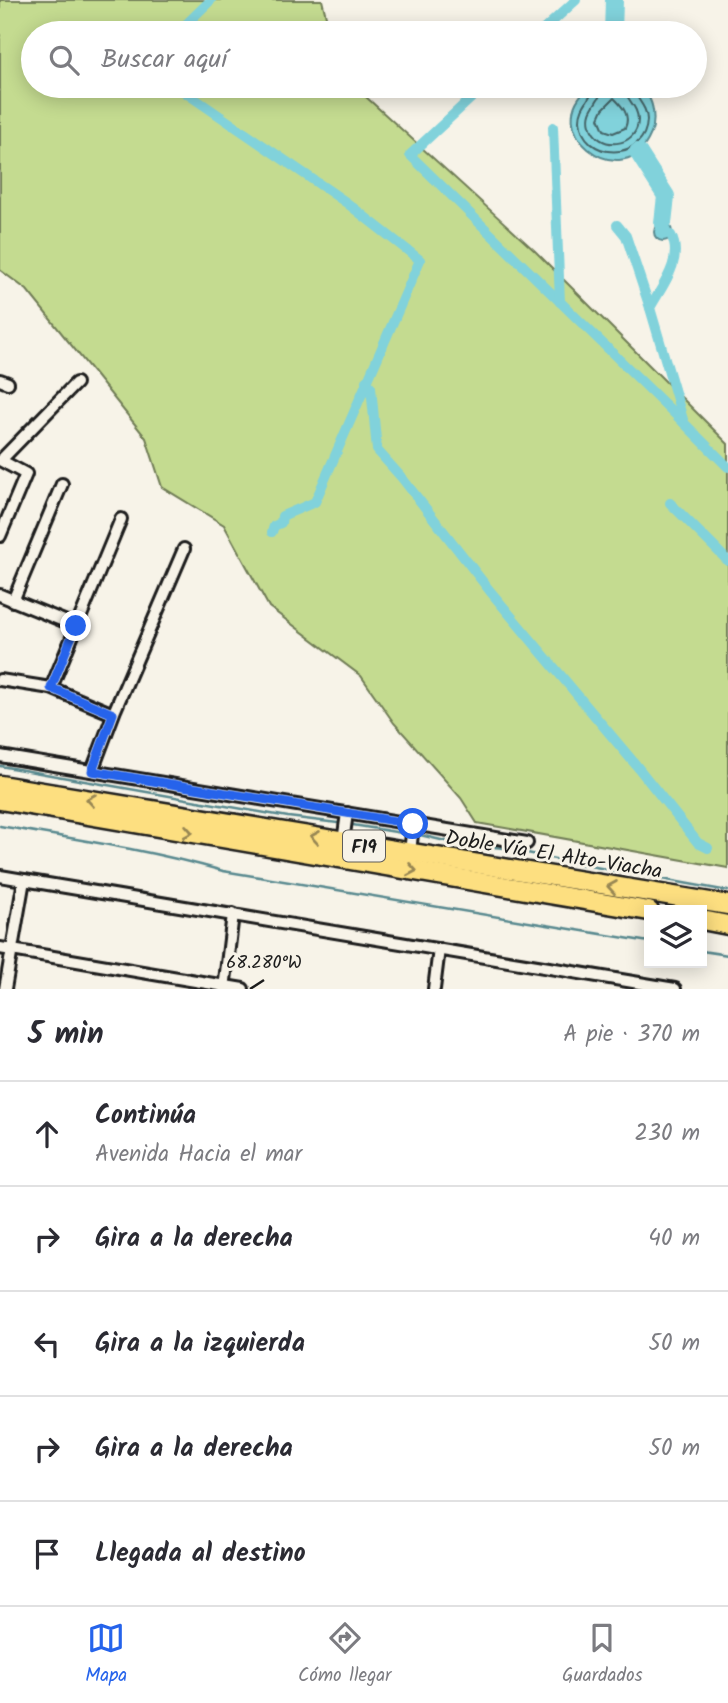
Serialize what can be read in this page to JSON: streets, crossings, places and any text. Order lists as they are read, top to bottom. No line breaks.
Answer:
{"streets":{"highway":["F19","Doble Vía El Alto-Viacha"]},"page":{"search":"Buscar aquí","heading":["5 min","A pie · 370 m"],"list":[["Continúa","Avenida Hacia el mar","230 m"],["Gira a la derecha","40 m"],["Gira a la izquierda","50 m"],["Gira a la derecha","50 m"],"Llegada al destino"],"nav":["Mapa","Cómo llegar","Guardados"]},"coordinates":["68.280°W"]}
